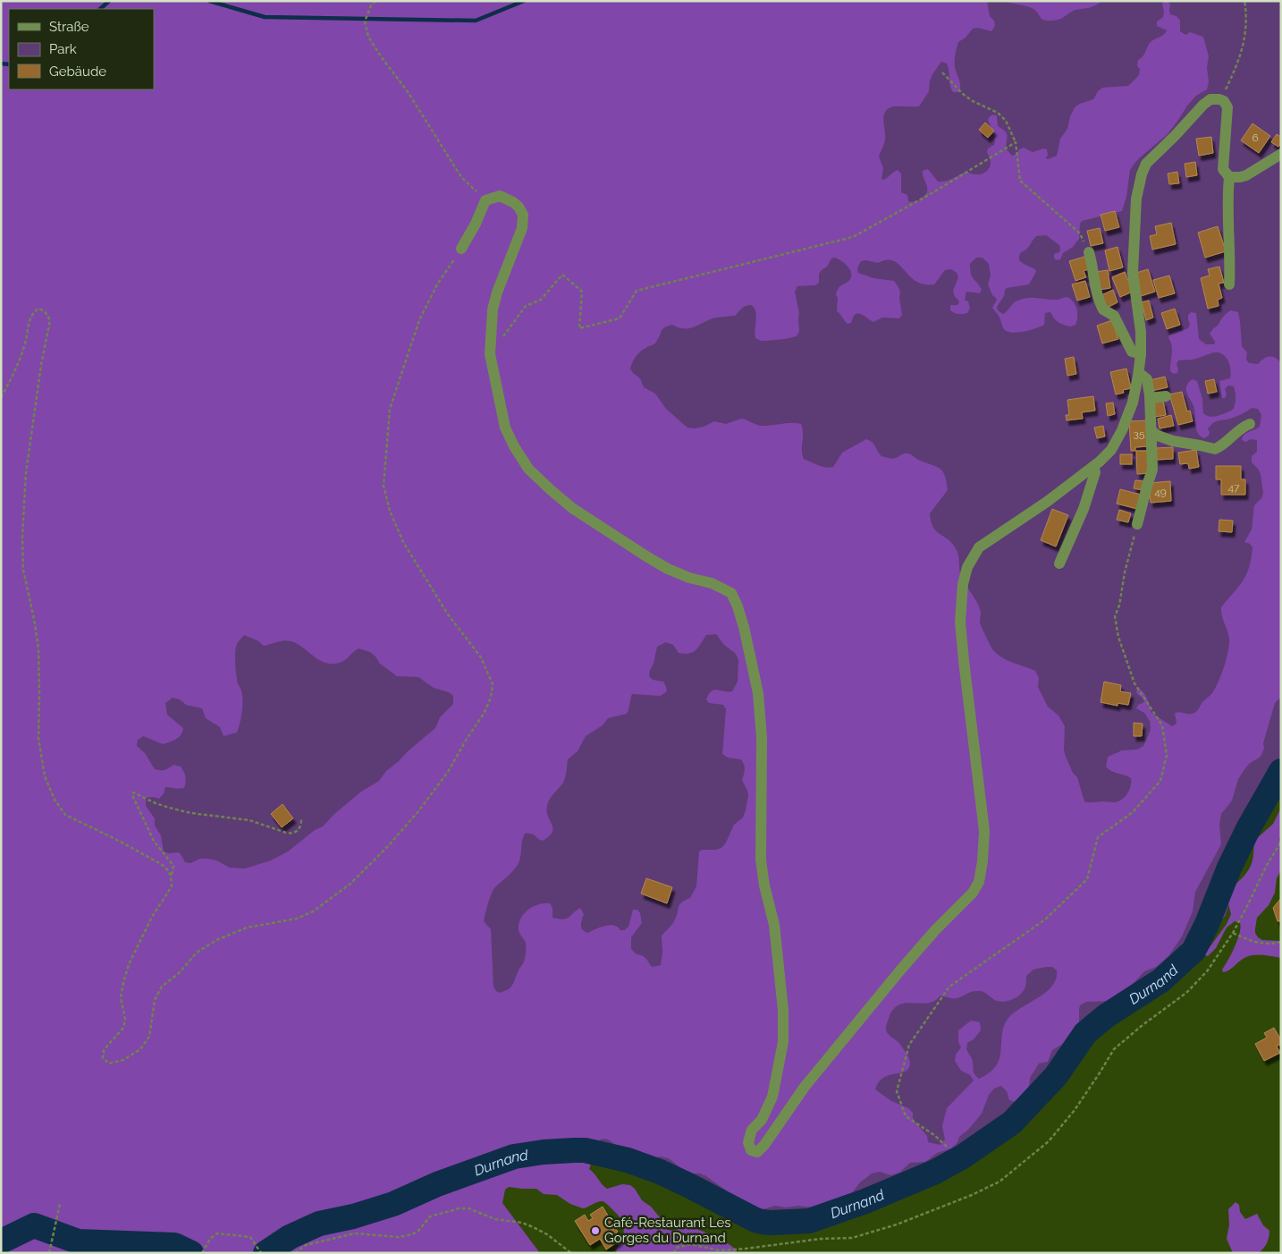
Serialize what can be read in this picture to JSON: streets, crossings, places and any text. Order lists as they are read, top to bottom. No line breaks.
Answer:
{"water":["Durnand"],"places":["Café-Restaurant Les Gorges du Durnand"],"house_numbers":["6","35","47","49"],"legend":["Straße","Park","Gebäude"]}
